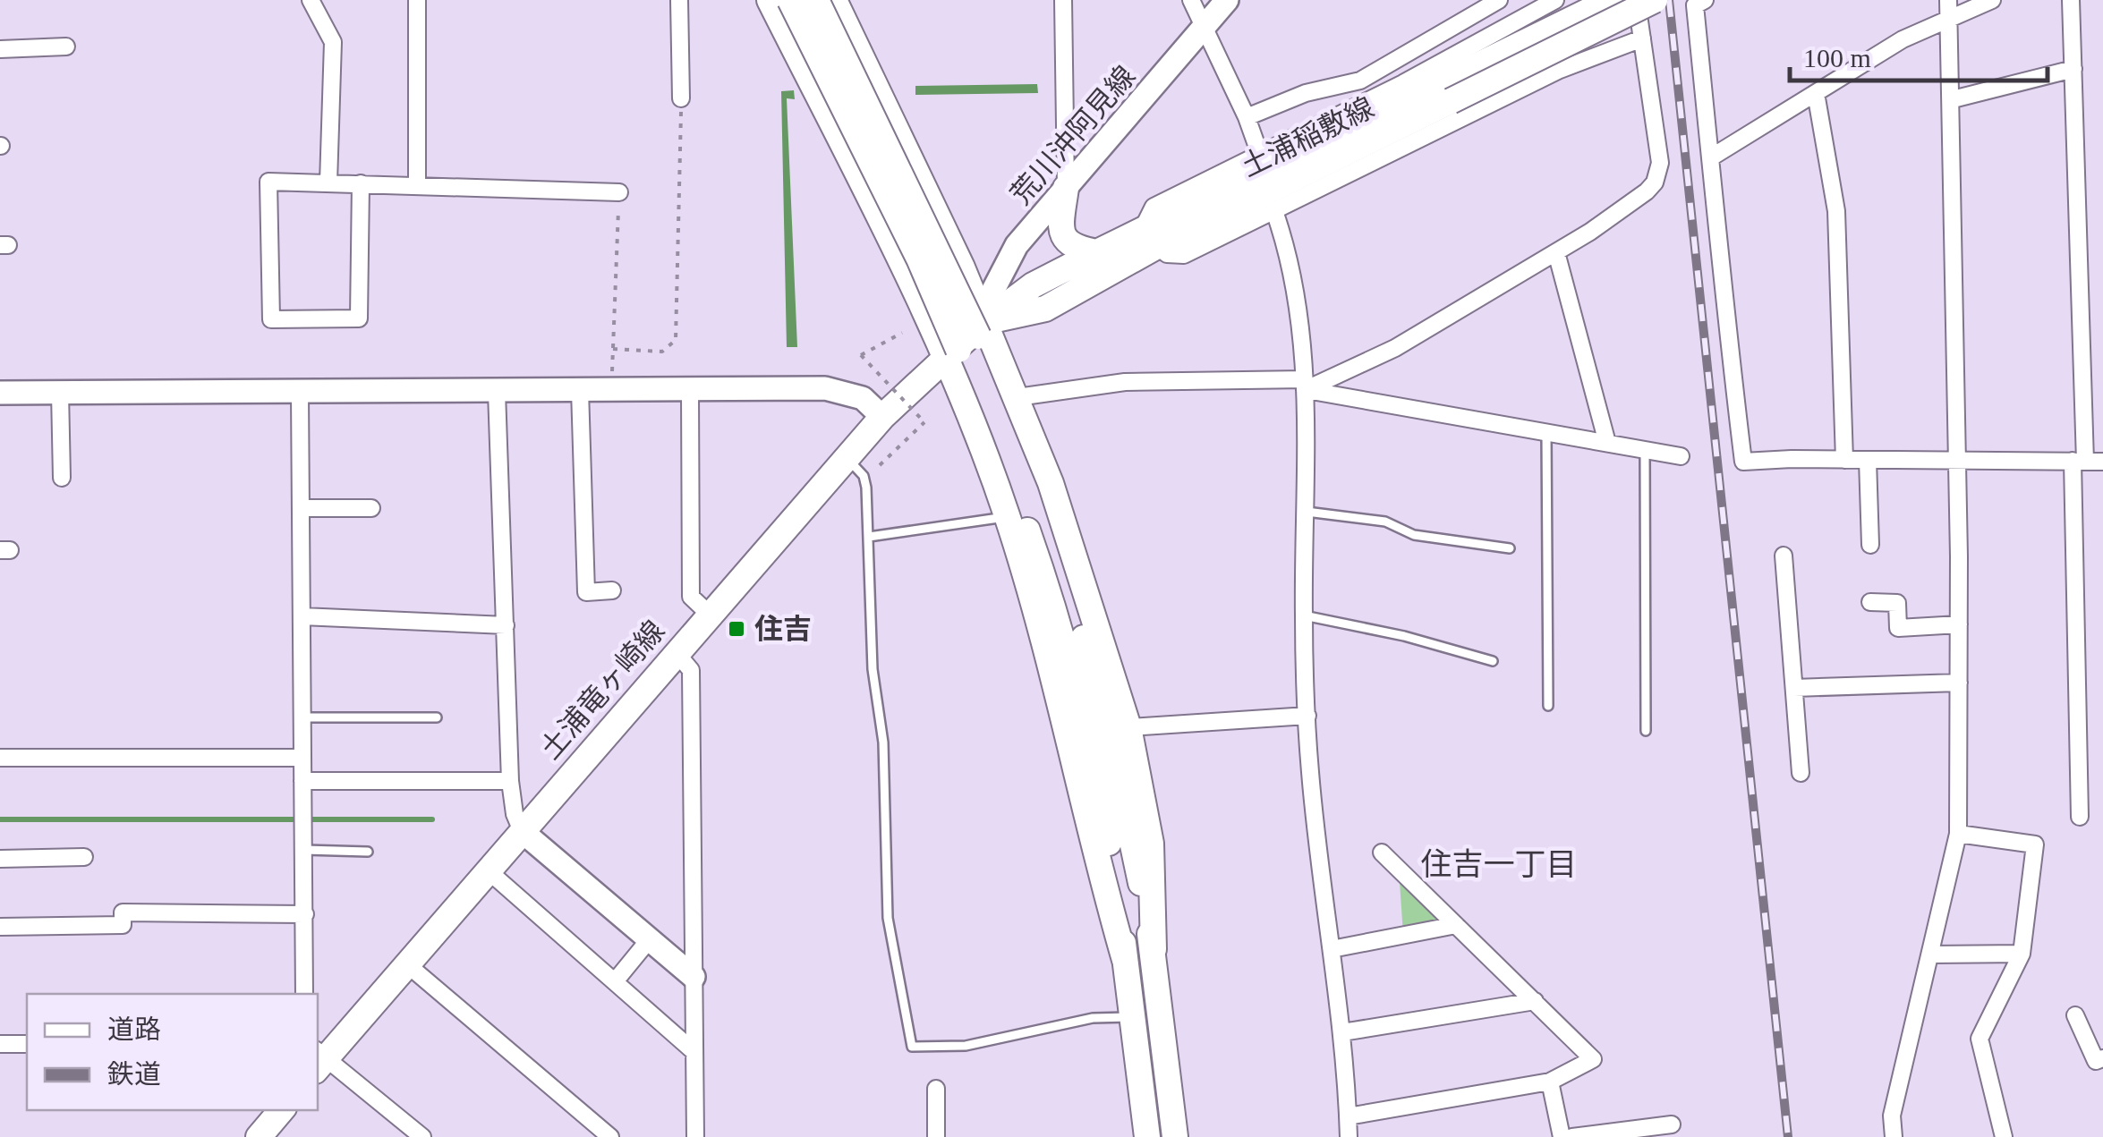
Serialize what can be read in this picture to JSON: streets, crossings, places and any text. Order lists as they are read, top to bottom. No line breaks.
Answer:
{"streets":{"main road":["土浦稲敷線","土浦竜ヶ崎線"],"street":["荒川沖阿見線"]},"crossings":[["荒川沖阿見線","土浦稲敷線"],["荒川沖阿見線","土浦竜ヶ崎線"],["土浦稲敷線","土浦竜ヶ崎線"]],"districts":["住吉一丁目"],"places":{"transit":["住吉"]},"legend":["道路","鉄道"],"scale_bar":"100 m"}
